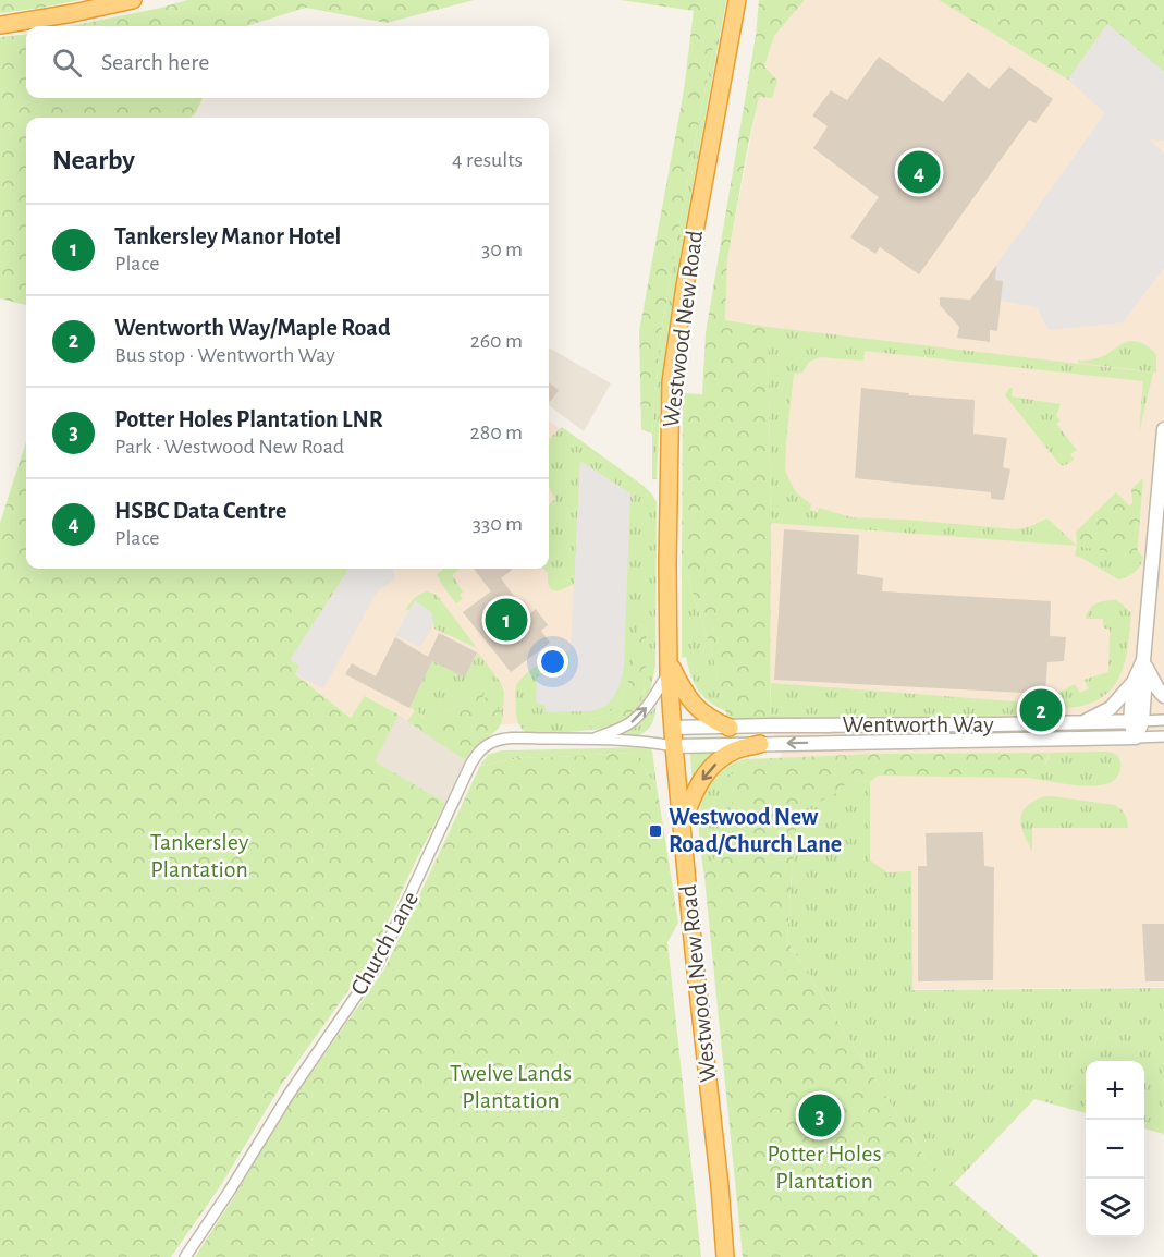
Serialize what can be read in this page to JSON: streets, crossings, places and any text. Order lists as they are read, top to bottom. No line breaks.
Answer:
{"streets":{"highway":["Westwood New Road"],"street":["Wentworth Way","Church Lane"]},"crossings":[["Westwood New Road","Wentworth Way"],["Westwood New Road","Church Lane"],["Wentworth Way","Church Lane"]],"parks":["Tankersley Plantation","Twelve Lands Plantation","Potter Holes Plantation"],"places":{"transit":["Westwood New Road/Church Lane"]},"page":{"search":"Search here","heading":["Nearby","4 results"],"pins":["4","1","2","3"],"list":[{"mark":"1","name":"Tankersley Manor Hotel","note":"Place","value":"30 m"},{"mark":"2","name":"Wentworth Way/Maple Road","note":"Bus stop · Wentworth Way","value":"260 m"},{"mark":"3","name":"Potter Holes Plantation LNR","note":"Park · Westwood New Road","value":"280 m"},{"mark":"4","name":"HSBC Data Centre","note":"Place","value":"330 m"}],"map_buttons":["+","−"]}}
